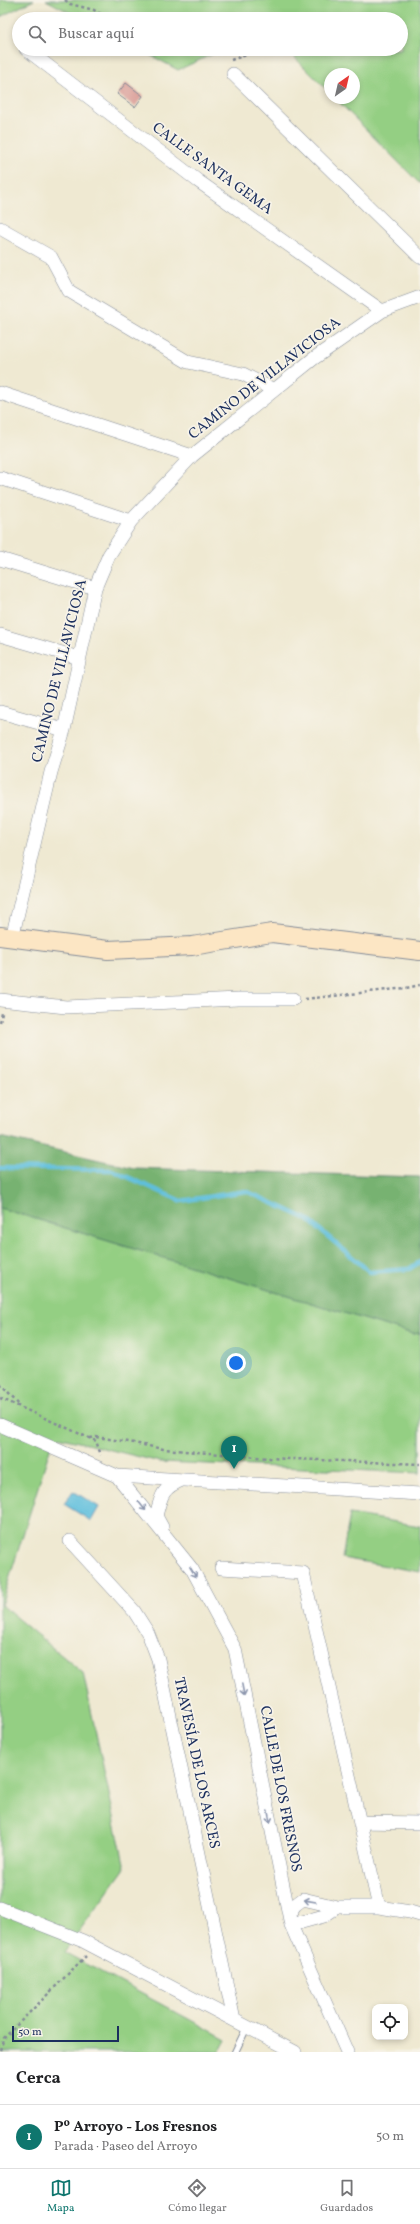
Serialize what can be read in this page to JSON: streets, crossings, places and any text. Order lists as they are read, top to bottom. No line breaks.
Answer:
{"streets":{"street":["CALLE SANTA GEMA","CAMINO DE VILLAVICIOSA","TRAVESÍA DE LOS ARCES","CALLE DE LOS FRESNOS"]},"crossings":[["CALLE SANTA GEMA","CAMINO DE VILLAVICIOSA"]],"one_way":["CALLE DE LOS FRESNOS"],"scale_bar":"50 m","north":"top right","page":{"search":"Buscar aquí","pins":"1","scale":"50 m","heading":"Cerca","list":[{"mark":"1","name":"Pº Arroyo - Los Fresnos","note":"Parada · Paseo del Arroyo","value":"50 m"}],"nav":["Mapa","Cómo llegar","Guardados"]}}
